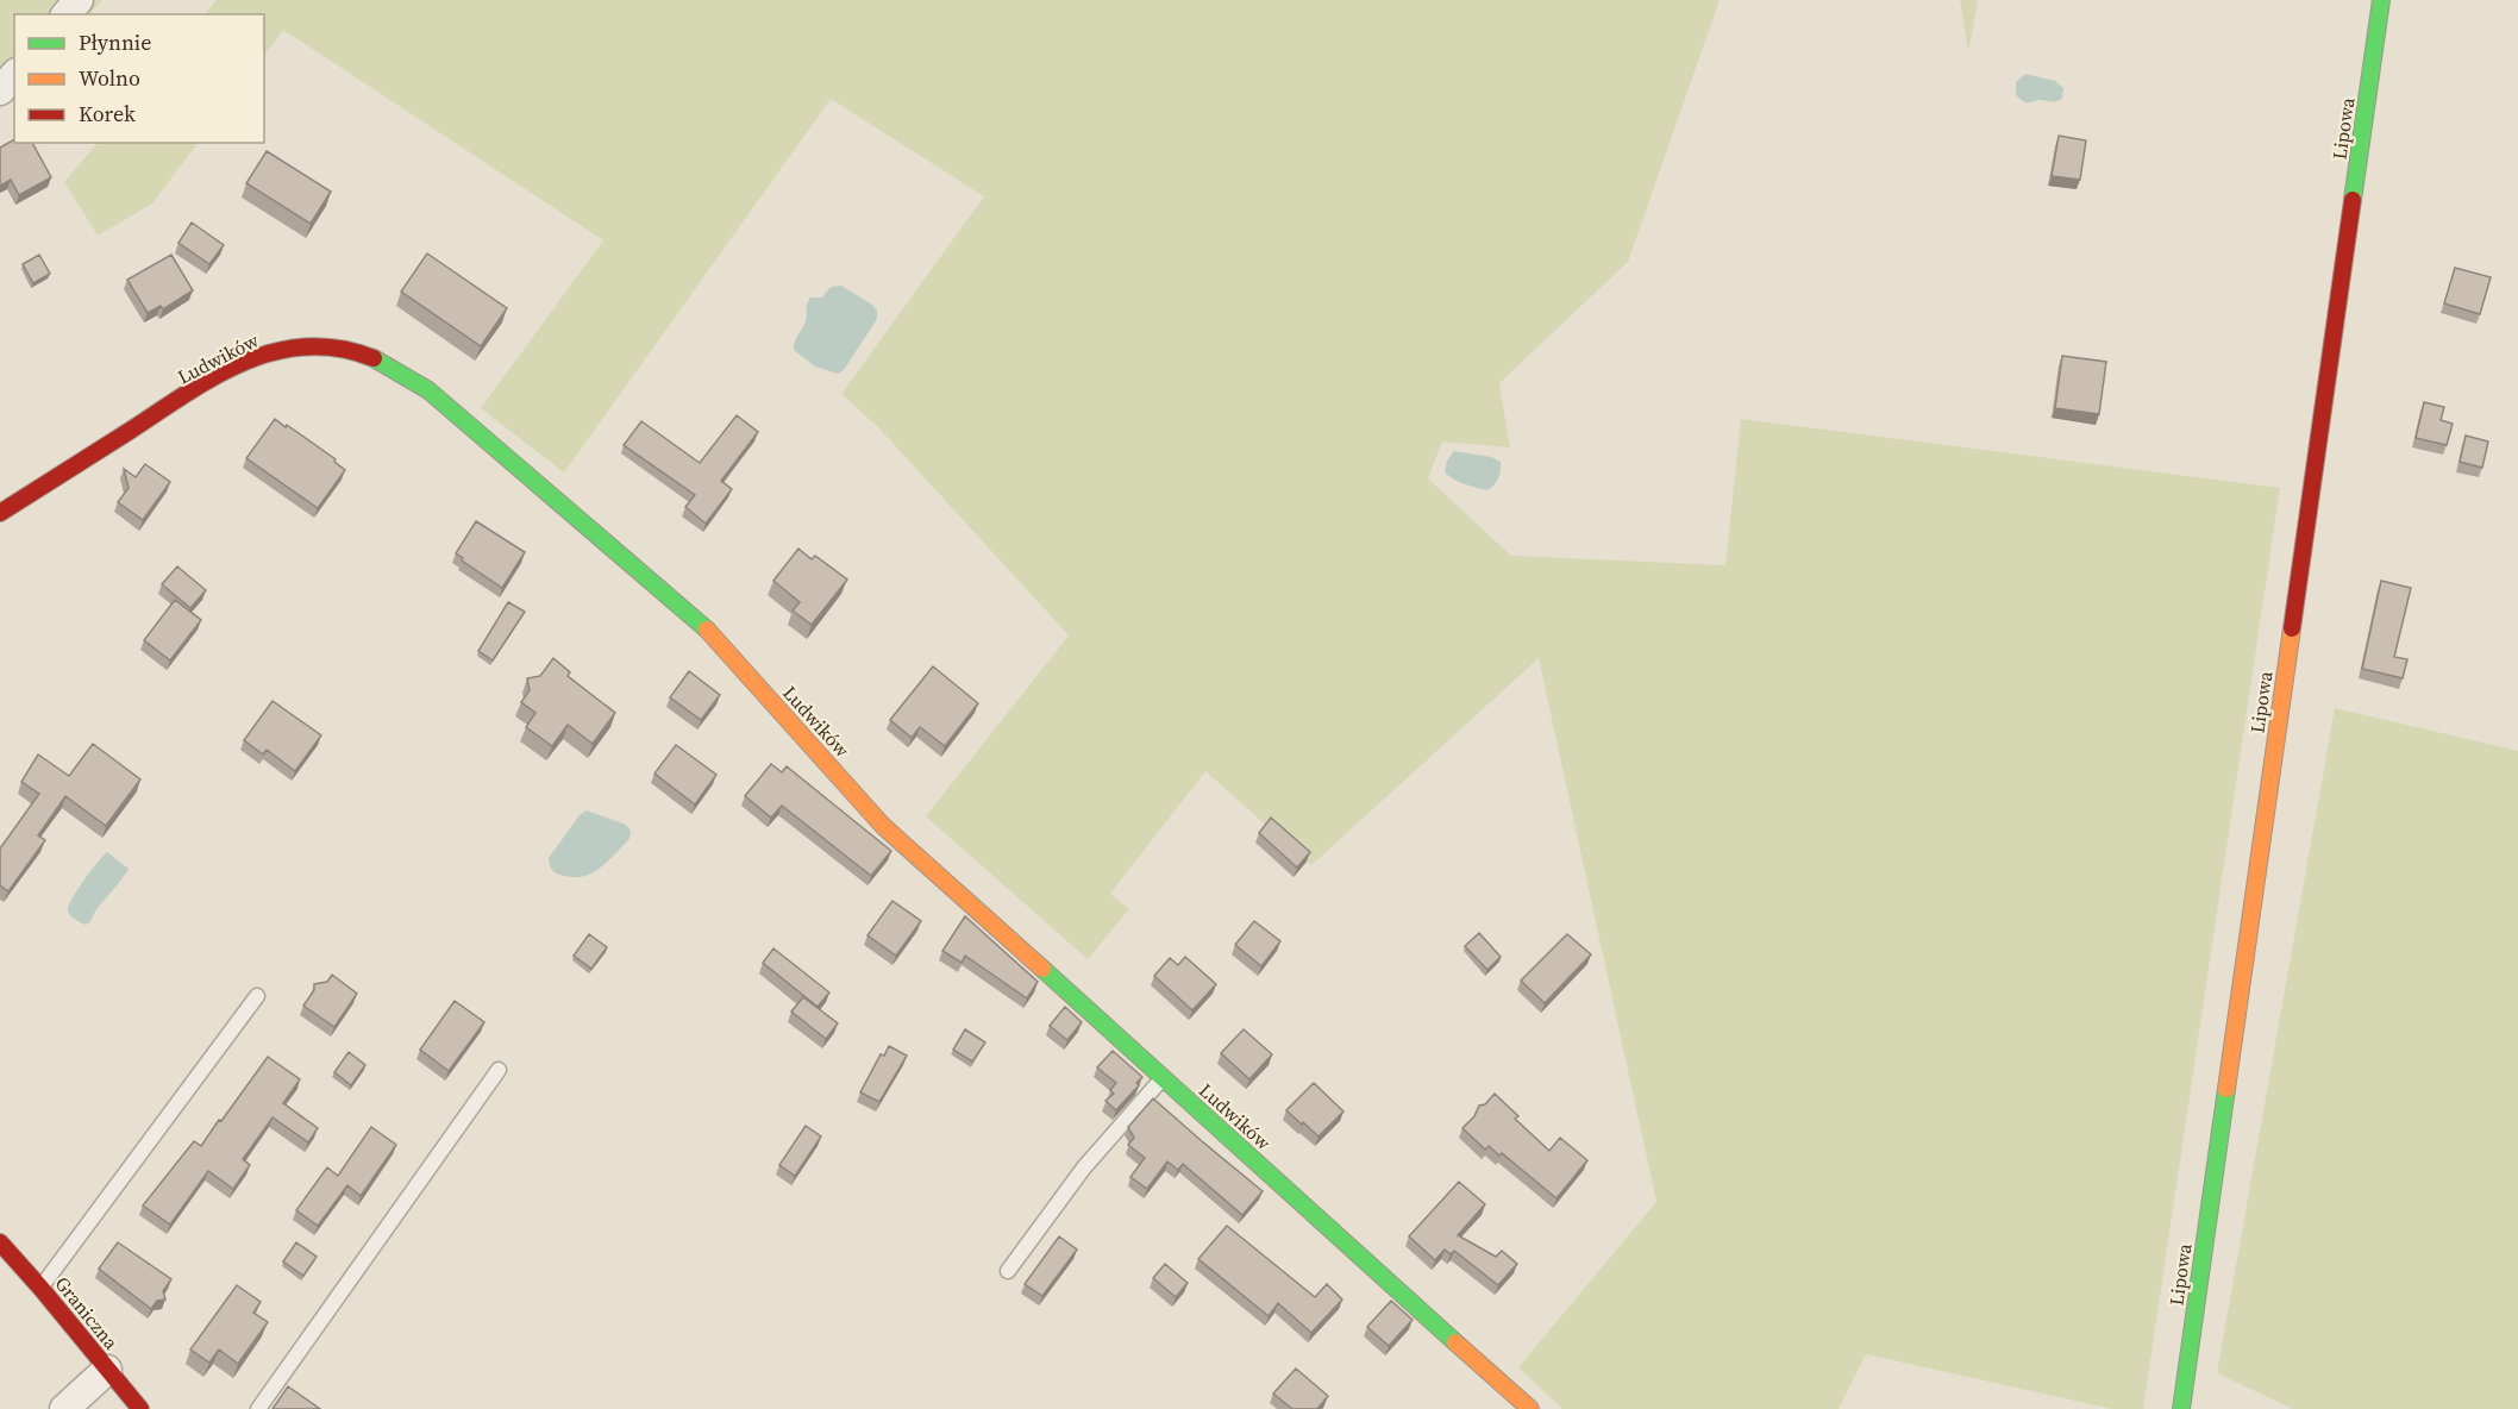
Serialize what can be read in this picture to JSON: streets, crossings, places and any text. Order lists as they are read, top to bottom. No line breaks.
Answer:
{"streets":{"street":["Lipowa","Ludwików","Graniczna"]},"legend":["Płynnie","Wolno","Korek"]}
